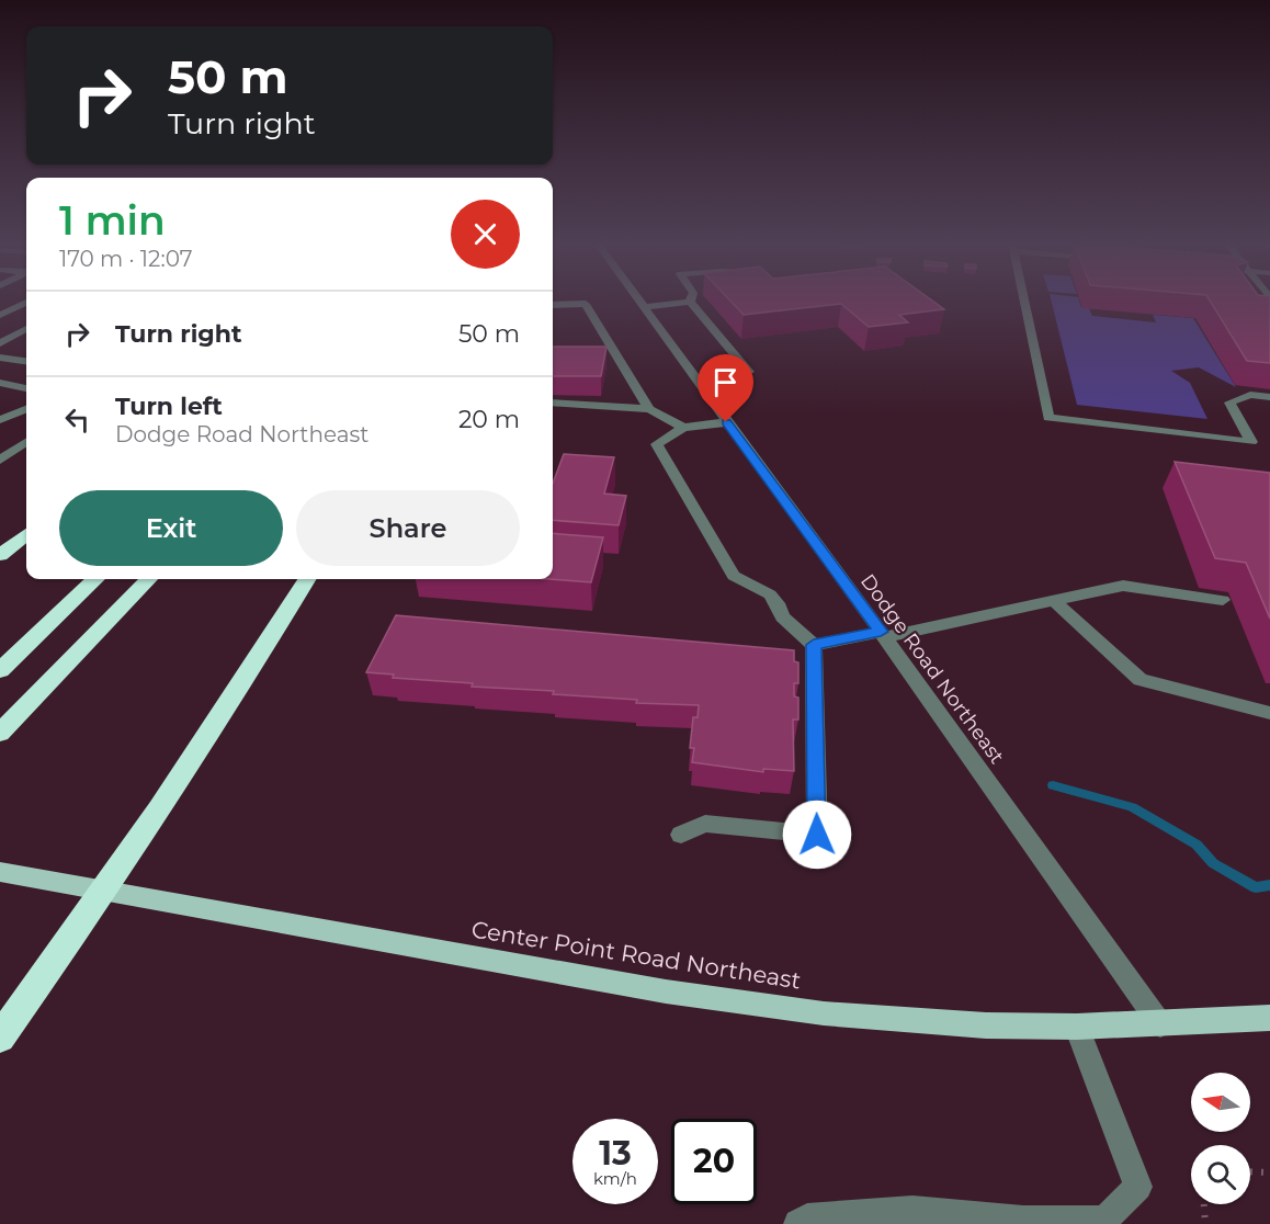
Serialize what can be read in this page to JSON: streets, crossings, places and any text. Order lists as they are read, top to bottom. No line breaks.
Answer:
{"streets":{"main road":["Center Point Road Northeast"],"street":["Dodge Road Northeast"]},"crossings":[["Dodge Road Northeast","Center Point Road Northeast"]],"north":"left","page":{"turn":["50 m","Turn right"],"heading":["1 min","170 m · 12:07"],"list":[{"name":"Turn right","value":"50 m"},{"name":"Turn left","note":"Dodge Road Northeast","value":"20 m"}],"buttons":["Exit","Share"],"speed":"13 km/h","limit":"20"}}
